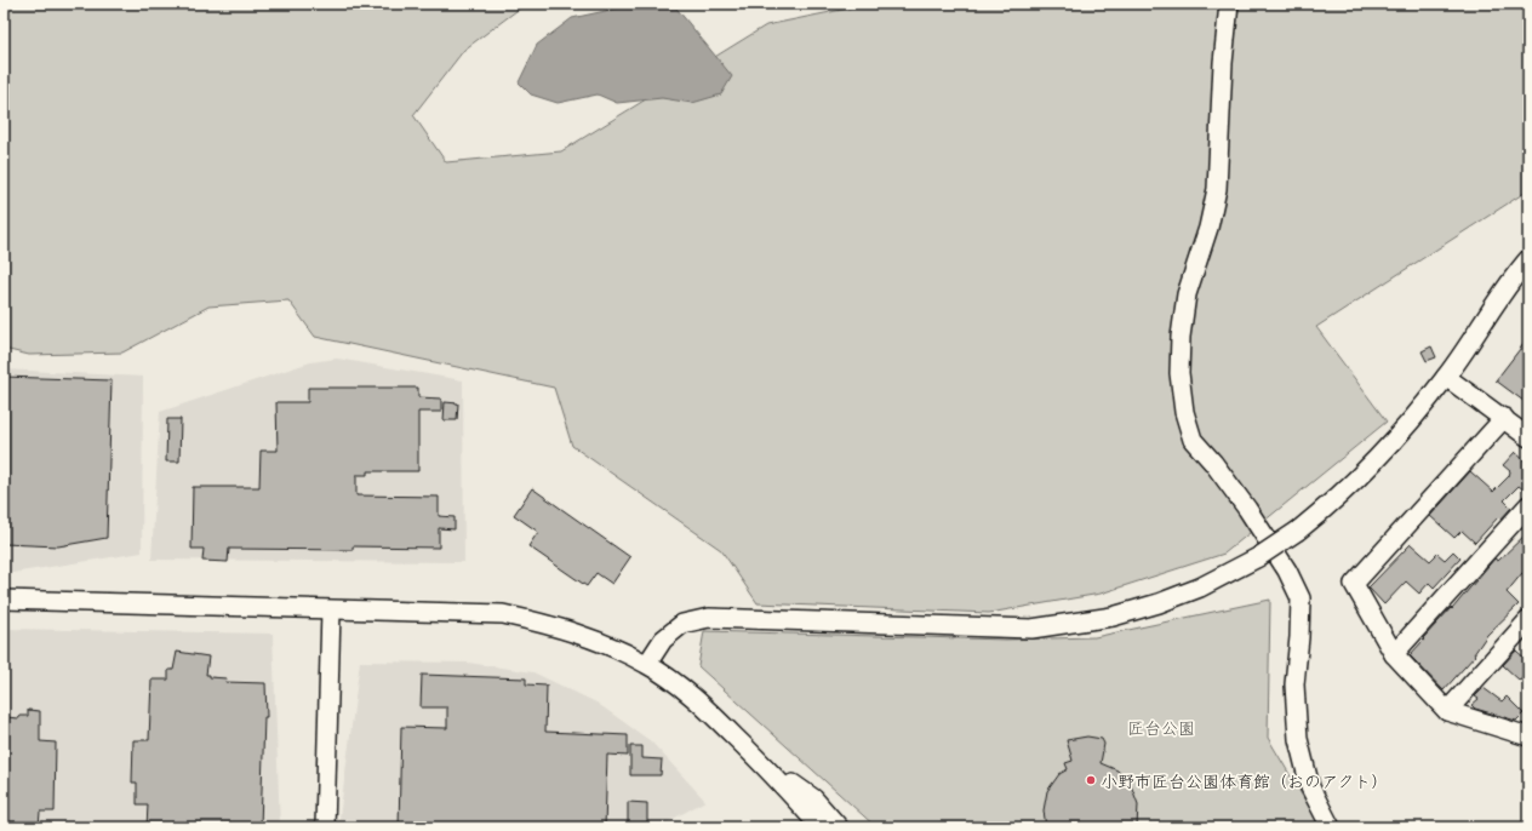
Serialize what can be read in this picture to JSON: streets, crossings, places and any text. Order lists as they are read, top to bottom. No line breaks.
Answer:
{"parks":["匠台公園"],"places":["小野市匠台公園体育館（おのアクト）"]}
